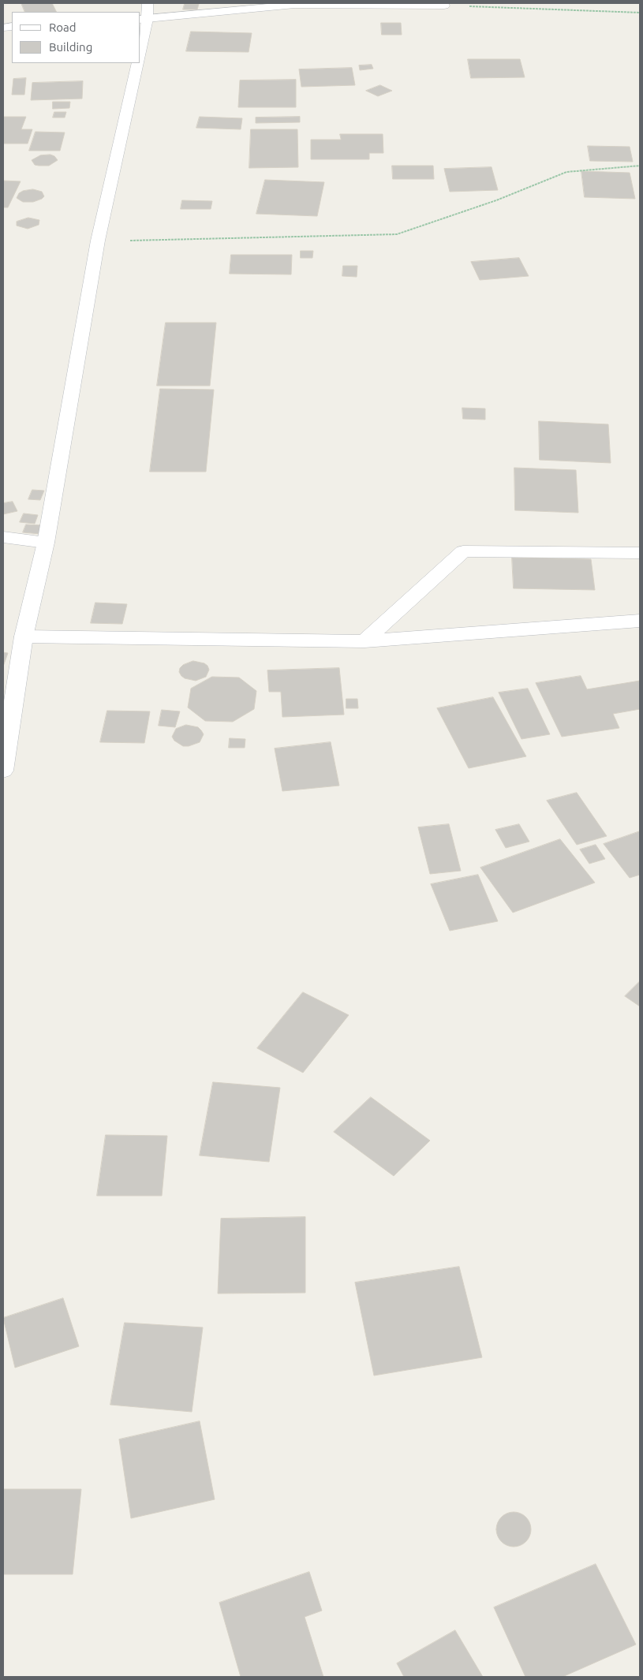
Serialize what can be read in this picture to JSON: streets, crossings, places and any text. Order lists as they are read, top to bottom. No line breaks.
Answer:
{"legend":["Road","Building"]}
